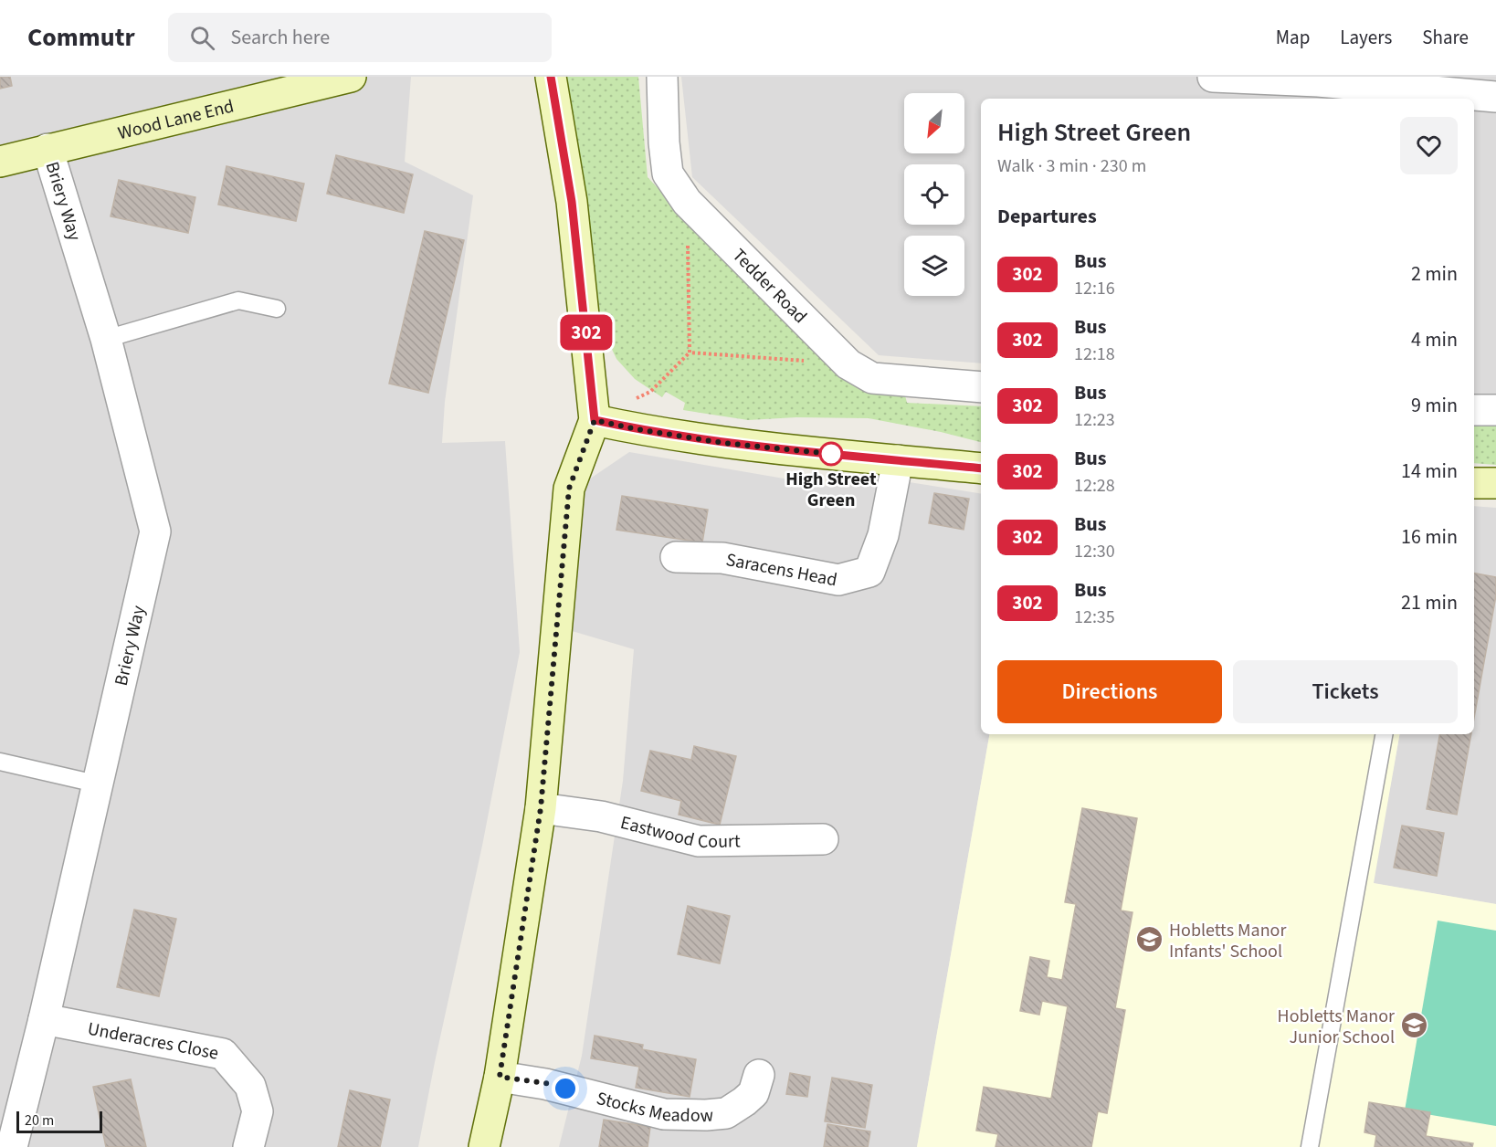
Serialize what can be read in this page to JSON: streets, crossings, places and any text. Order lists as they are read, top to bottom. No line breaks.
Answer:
{"streets":{"street":["Wood Lane End","Briery Way","Tedder Road","Saracens Head","Eastwood Court","Underacres Close","Stocks Meadow"]},"crossings":[["Wood Lane End","Briery Way"],["Briery Way","Underacres Close"]],"places":{"other":["High Street Green"],"school or university":["Hobletts Manor Infants' School","Hobletts Manor Junior School"]},"lines":["bus line 302"],"scale_bar":"20 m","north":"bottom left","page":{"header":"Commutr","search":"Search here","nav":["Map","Layers","Share"],"on_map":"302","heading":[["High Street Green","Walk · 3 min · 230 m"],"Departures"],"list":[{"mark":"302","name":"Bus","note":"12:16","value":"2 min"},{"mark":"302","name":"Bus","note":"12:18","value":"4 min"},{"mark":"302","name":"Bus","note":"12:23","value":"9 min"},{"mark":"302","name":"Bus","note":"12:28","value":"14 min"},{"mark":"302","name":"Bus","note":"12:30","value":"16 min"},{"mark":"302","name":"Bus","note":"12:35","value":"21 min"}],"buttons":["Directions","Tickets"],"scale":"20 m"}}
